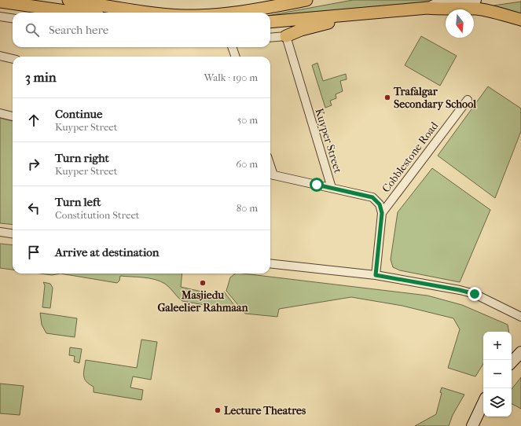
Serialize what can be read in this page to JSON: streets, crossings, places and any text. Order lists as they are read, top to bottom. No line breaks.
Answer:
{"streets":{"street":["Kuyper Street","Cobblestone Road"]},"crossings":[["Kuyper Street","Cobblestone Road"]],"places":["Trafalgar Secondary School","Masjiedu Galeelier Rahmaan","Lecture Theatres"],"north":"bottom","page":{"search":"Search here","heading":["3 min","Walk · 190 m"],"list":[["Continue","Kuyper Street","50 m"],["Turn right","Kuyper Street","60 m"],["Turn left","Constitution Street","80 m"],"Arrive at destination"],"map_buttons":["+","−"]}}
